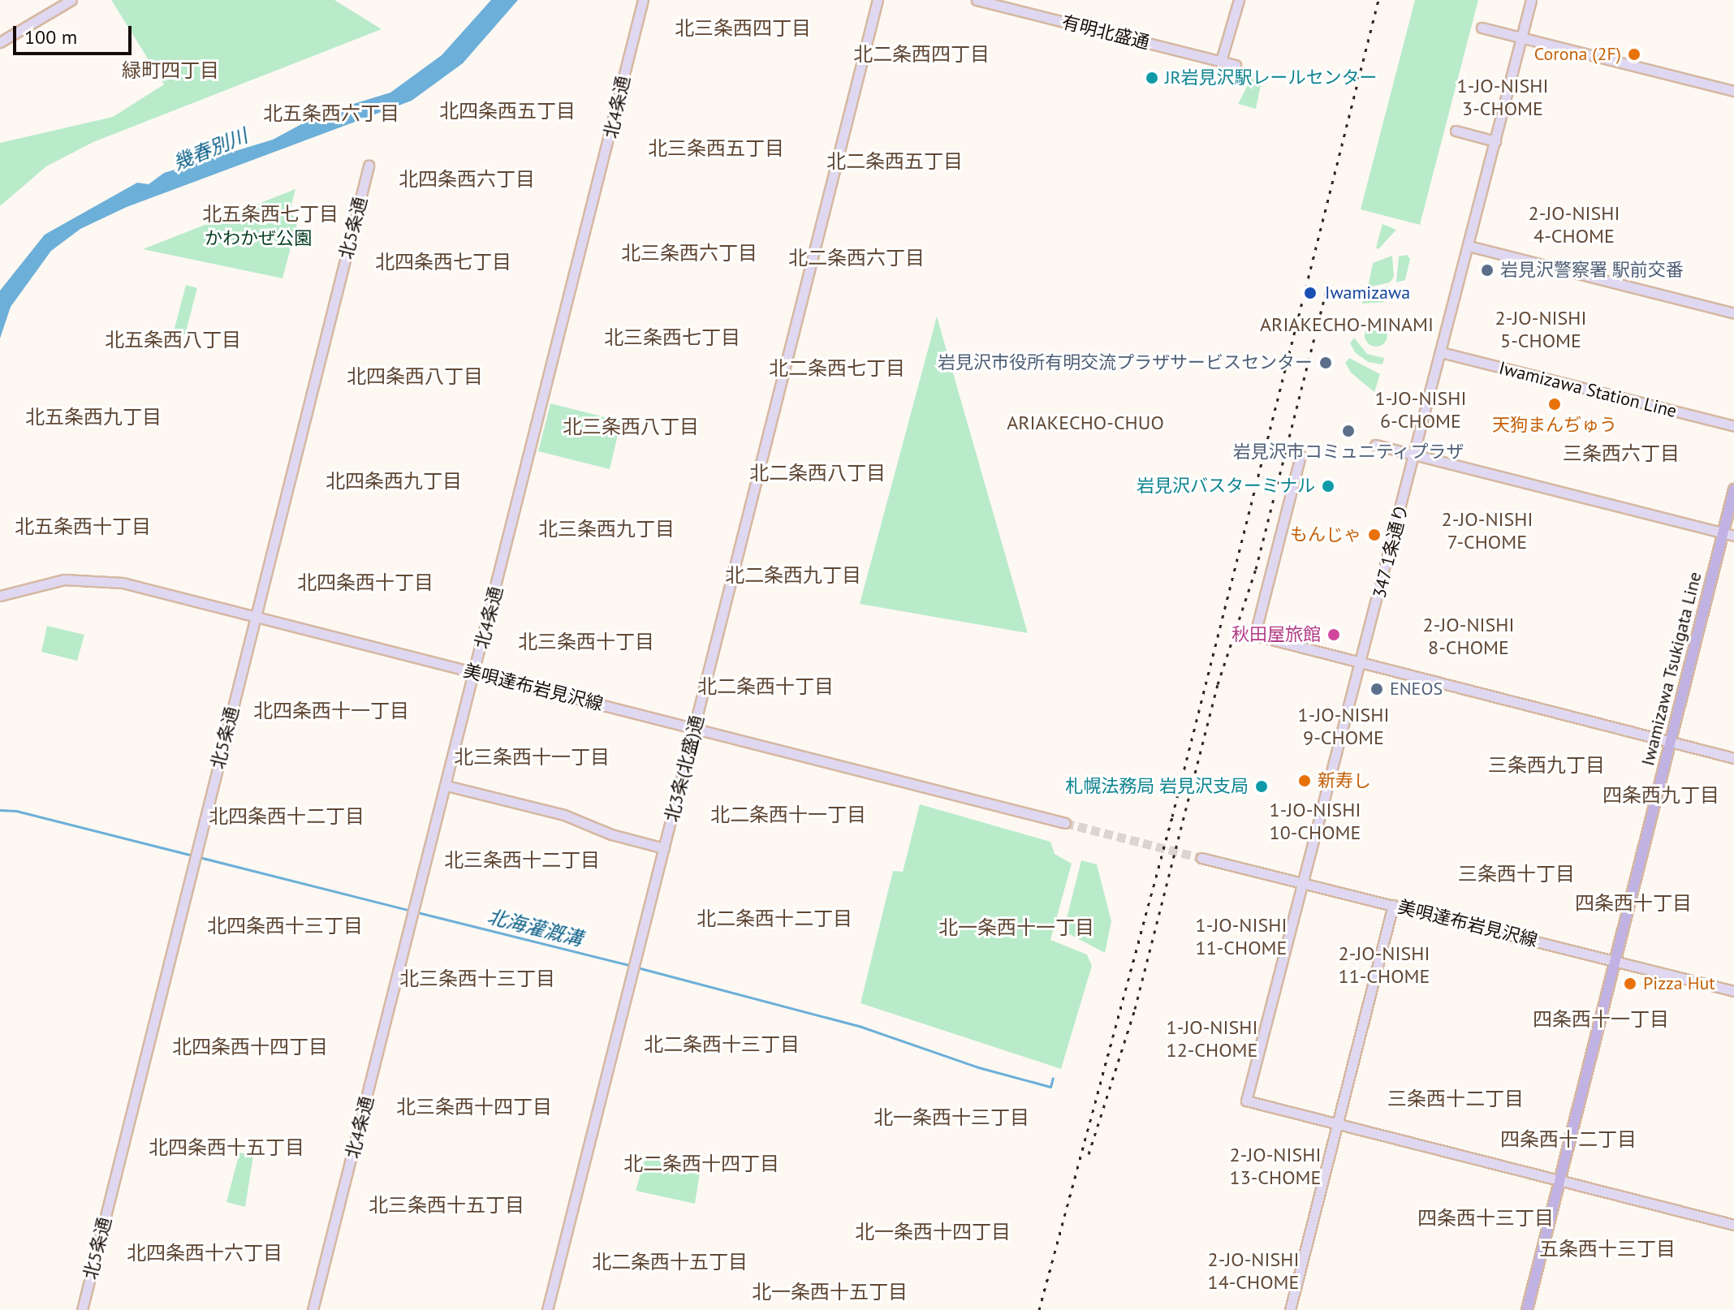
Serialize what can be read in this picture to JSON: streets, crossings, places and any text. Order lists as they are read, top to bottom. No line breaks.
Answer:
{"streets":{"main road":["Iwamizawa Tsukigata Line"],"street":["有明北盛通","北4条通","北5条通","Iwamizawa Station Line","347 1条通り","美唄達布岩見沢線","北3条(北盛)通"]},"crossings":[["北4条通","美唄達布岩見沢線"],["北5条通","美唄達布岩見沢線"],["Iwamizawa Station Line","347 1条通り"],["347 1条通り","美唄達布岩見沢線"],["Iwamizawa Tsukigata Line","美唄達布岩見沢線"],["美唄達布岩見沢線","北3条(北盛)通"]],"districts":["北三条西四丁目","北二条西四丁目","緑町四丁目","1-JO-NISHI 3-CHOME","北四条西五丁目","北五条西六丁目","北三条西五丁目","北二条西五丁目","北四条西六丁目","2-JO-NISHI 4-CHOME","北五条西七丁目","北三条西六丁目","北二条西六丁目","北四条西七丁目","2-JO-NISHI 5-CHOME","ARIAKECHO-MINAMI","北三条西七丁目","北五条西八丁目","北二条西七丁目","北四条西八丁目","1-JO-NISHI 6-CHOME","北五条西九丁目","ARIAKECHO-CHUO","北三条西八丁目","三条西六丁目","北二条西八丁目","北四条西九丁目","2-JO-NISHI 7-CHOME","北五条西十丁目","北三条西九丁目","北二条西九丁目","北四条西十丁目","2-JO-NISHI 8-CHOME","北三条西十丁目","北二条西十丁目","北四条西十一丁目","1-JO-NISHI 9-CHOME","北三条西十一丁目","三条西九丁目","四条西九丁目","1-JO-NISHI 10-CHOME","北二条西十一丁目","北四条西十二丁目","北三条西十二丁目","三条西十丁目","四条西十丁目","北二条西十二丁目","1-JO-NISHI 11-CHOME","北四条西十三丁目","北一条西十一丁目","2-JO-NISHI 11-CHOME","北三条西十三丁目","四条西十一丁目","1-JO-NISHI 12-CHOME","北二条西十三丁目","北四条西十四丁目","三条西十二丁目","北三条西十四丁目","北一条西十三丁目","四条西十二丁目","北四条西十五丁目","2-JO-NISHI 13-CHOME","北二条西十四丁目","北三条西十五丁目","四条西十三丁目","北一条西十四丁目","五条西十三丁目","北四条西十六丁目","2-JO-NISHI 14-CHOME","北二条西十五丁目","北一条西十五丁目"],"water":["幾春別川","北海灌漑溝"],"parks":["かわかぜ公園"],"places":["Corona (2F)","JR岩見沢駅レールセンター","岩見沢警察署 駅前交番","Iwamizawa","岩見沢市役所有明交流プラザサービスセンター","天狗まんぢゅう","岩見沢市コミュニティプラザ","岩見沢バスターミナル","もんじゃ","秋田屋旅館","ENEOS","新寿し","札幌法務局 岩見沢支局","Pizza Hut"],"scale_bar":"100 m"}
